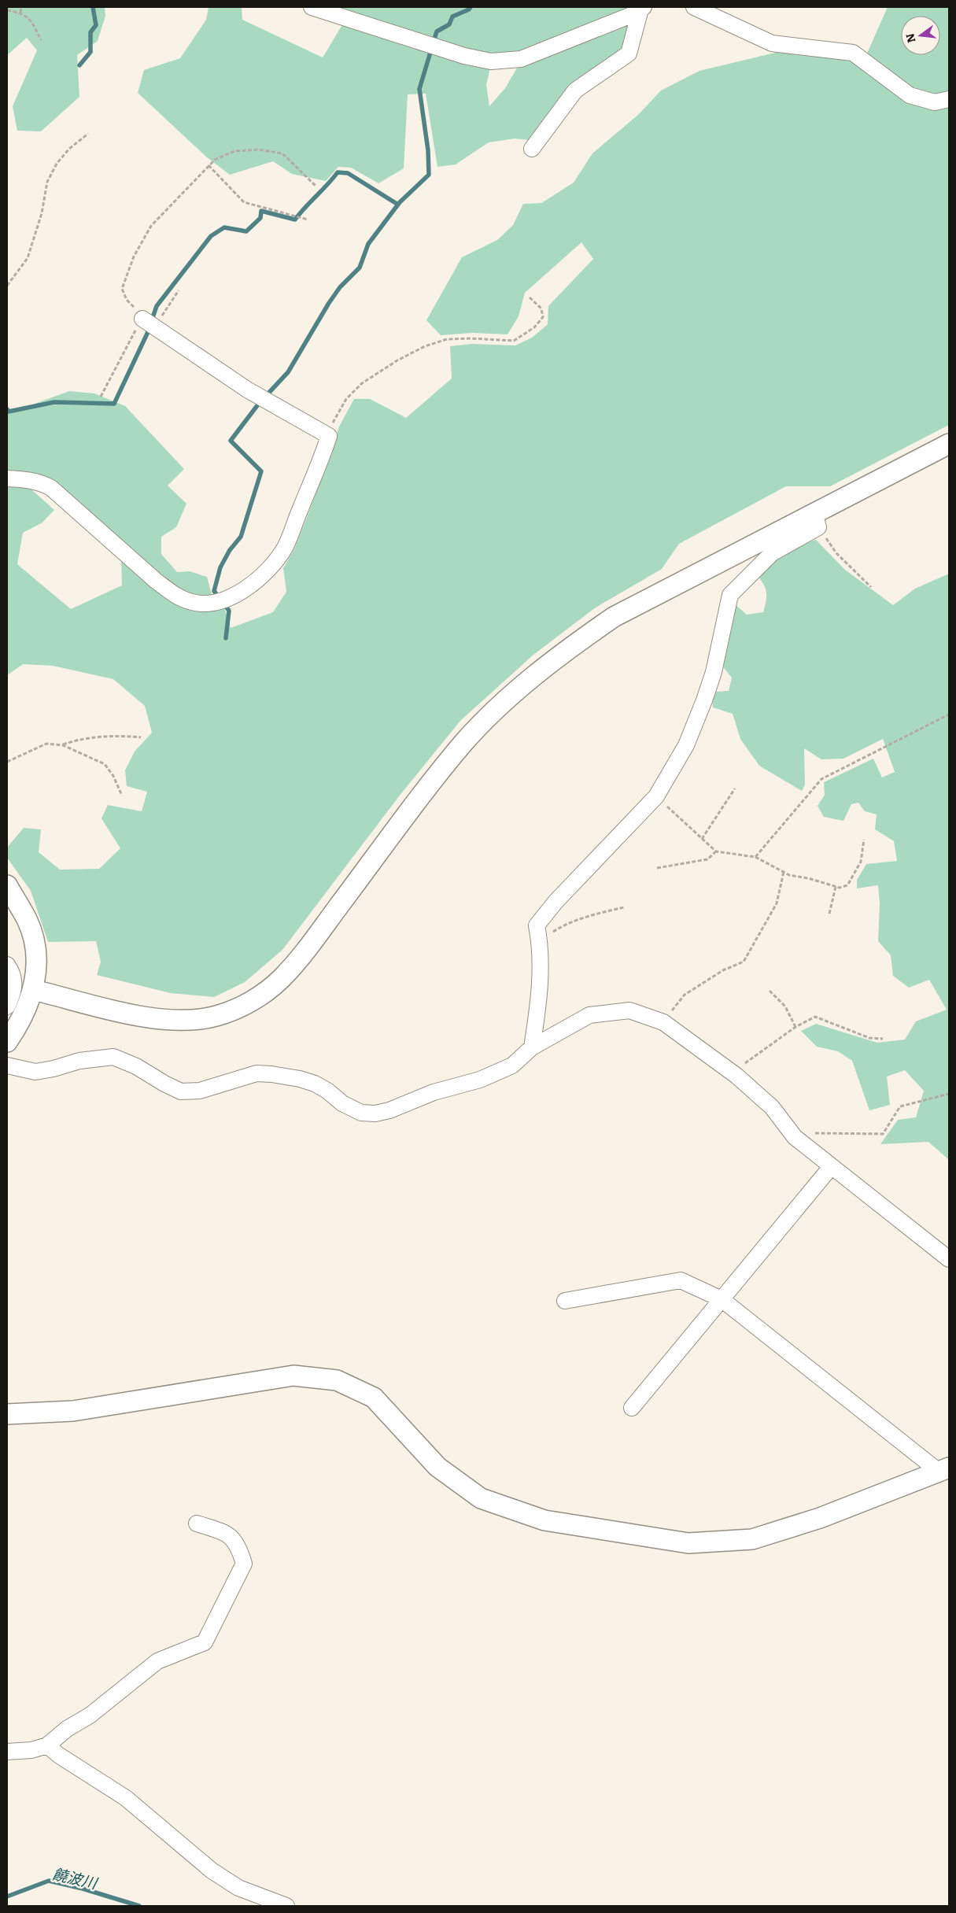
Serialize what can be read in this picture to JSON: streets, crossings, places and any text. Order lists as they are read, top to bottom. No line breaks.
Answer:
{"water":["饒波川"],"north":"left"}
